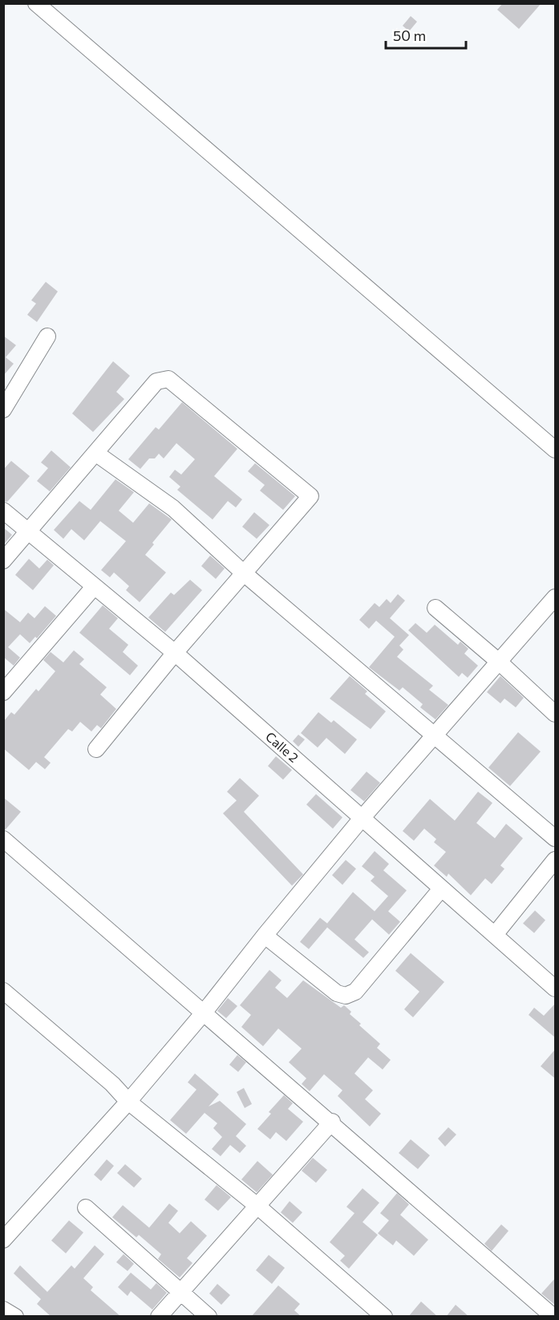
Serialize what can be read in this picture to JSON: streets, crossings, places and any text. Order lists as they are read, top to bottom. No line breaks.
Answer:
{"streets":{"street":["Calle 2"]},"scale_bar":"50 m"}
